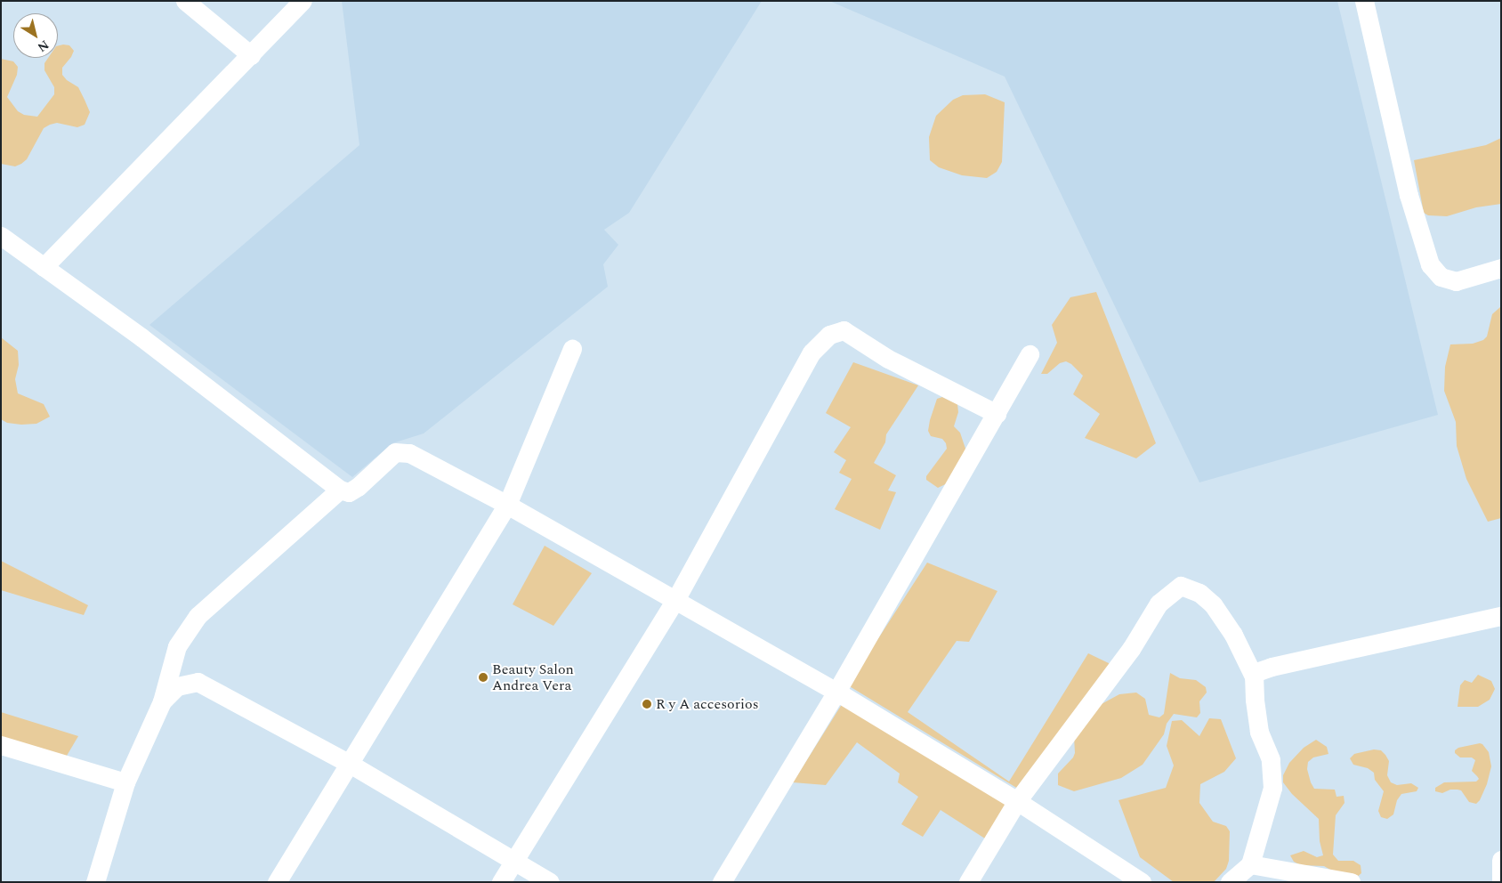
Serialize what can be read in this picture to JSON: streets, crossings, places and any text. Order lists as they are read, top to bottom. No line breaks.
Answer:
{"places":["Beauty Salon Andrea Vera","R y A accesorios"],"north":"bottom right"}
